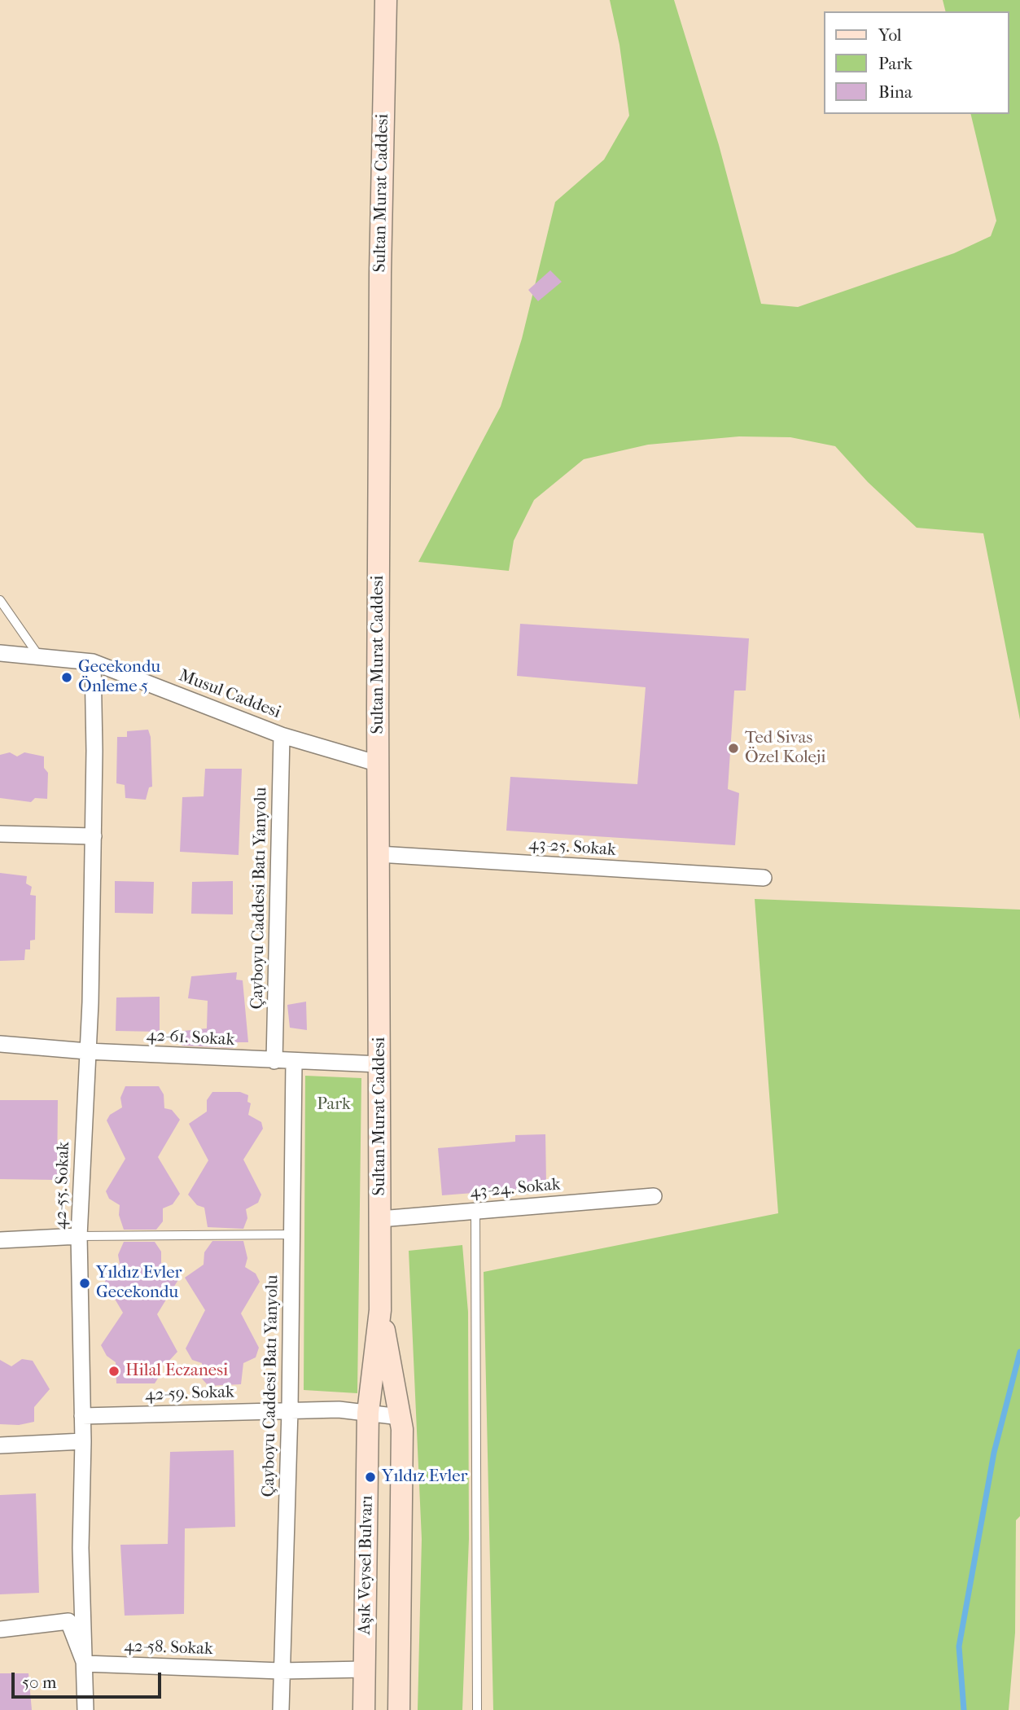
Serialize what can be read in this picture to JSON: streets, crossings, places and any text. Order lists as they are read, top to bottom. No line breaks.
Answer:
{"streets":{"street":["Sultan Murat Caddesi","Musul Caddesi","43-25. Sokak","Çayboyu Caddesi Batı Yanyolu","42-61. Sokak","42-55. Sokak","43-24. Sokak","42-59. Sokak","Aşık Veysel Bulvarı","42-58. Sokak"]},"crossings":[["Sultan Murat Caddesi","Musul Caddesi"],["Sultan Murat Caddesi","43-25. Sokak"],["Sultan Murat Caddesi","42-61. Sokak"],["Sultan Murat Caddesi","43-24. Sokak"],["Sultan Murat Caddesi","Aşık Veysel Bulvarı"],["Musul Caddesi","Çayboyu Caddesi Batı Yanyolu"],["Musul Caddesi","42-55. Sokak"],["Çayboyu Caddesi Batı Yanyolu","42-61. Sokak"],["Çayboyu Caddesi Batı Yanyolu","42-59. Sokak"],["Çayboyu Caddesi Batı Yanyolu","42-58. Sokak"],["42-61. Sokak","42-55. Sokak"],["42-55. Sokak","42-59. Sokak"],["42-55. Sokak","42-58. Sokak"],["42-59. Sokak","Aşık Veysel Bulvarı"],["Aşık Veysel Bulvarı","42-58. Sokak"]],"parks":["Park"],"places":["Gecekondu Önleme 5","Ted Sivas Özel Koleji","Yıldız Evler Gecekondu","Hilal Eczanesi","Yıldız Evler"],"legend":["Yol","Park","Bina"],"scale_bar":"50 m"}
